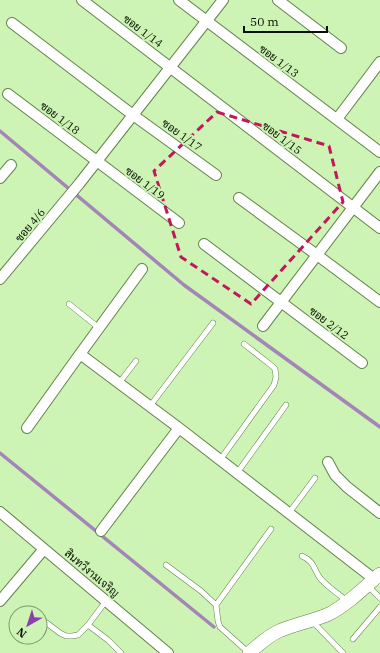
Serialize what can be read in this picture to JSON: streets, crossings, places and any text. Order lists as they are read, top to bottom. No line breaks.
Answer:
{"streets":{"street":["ซอย 1/14","ซอย 1/13","ซอย 1/18","ซอย 1/17","ซอย 1/15","ซอย 1/19","ซอย 4/6","ซอย 2/12","สินทวีงามเจริญ"]},"crossings":[["ซอย 1/14","ซอย 1/15"],["ซอย 1/14","ซอย 4/6"],["ซอย 1/13","ซอย 4/6"],["ซอย 1/18","ซอย 1/19"],["ซอย 1/18","ซอย 4/6"],["ซอย 1/17","ซอย 4/6"],["ซอย 1/15","ซอย 4/6"],["ซอย 1/19","ซอย 4/6"]],"scale_bar":"50 m","north":"bottom left"}
